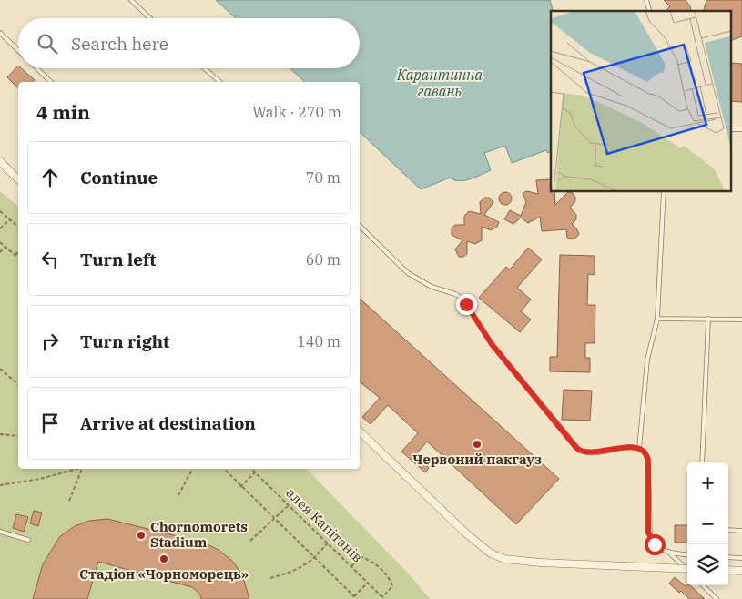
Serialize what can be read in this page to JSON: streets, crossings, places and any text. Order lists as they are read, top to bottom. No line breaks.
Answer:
{"streets":{"path":["алея Капітанів"]},"water":["Карантинна гавань"],"places":["Червоний пакгауз","Chornomorets Stadium","Стадіон «Чорноморець»"],"page":{"search":"Search here","heading":["4 min","Walk · 270 m"],"list":[["Continue","70 m"],["Turn left","60 m"],["Turn right","140 m"],"Arrive at destination"],"map_buttons":["+","−"]}}
